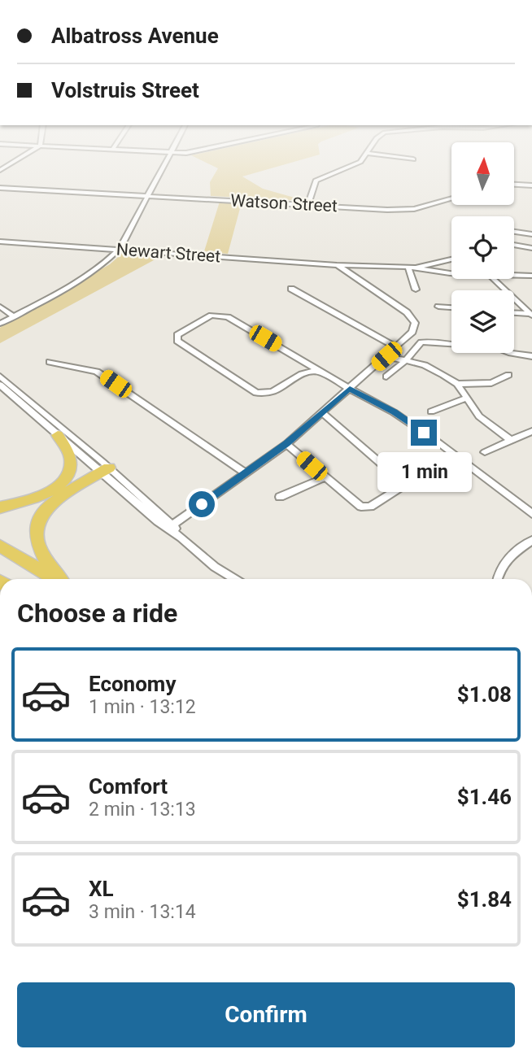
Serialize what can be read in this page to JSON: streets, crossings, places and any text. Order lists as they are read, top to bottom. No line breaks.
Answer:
{"streets":{"street":["Watson Street","Newart Street"]},"north":"top","page":{"banner":["Albatross Avenue","Volstruis Street"],"bubble":"1 min","heading":"Choose a ride","list":[{"name":"Economy","note":"1 min · 13:12","value":"$1.08"},{"name":"Comfort","note":"2 min · 13:13","value":"$1.46"},{"name":"XL","note":"3 min · 13:14","value":"$1.84"}],"buttons":"Confirm"}}
